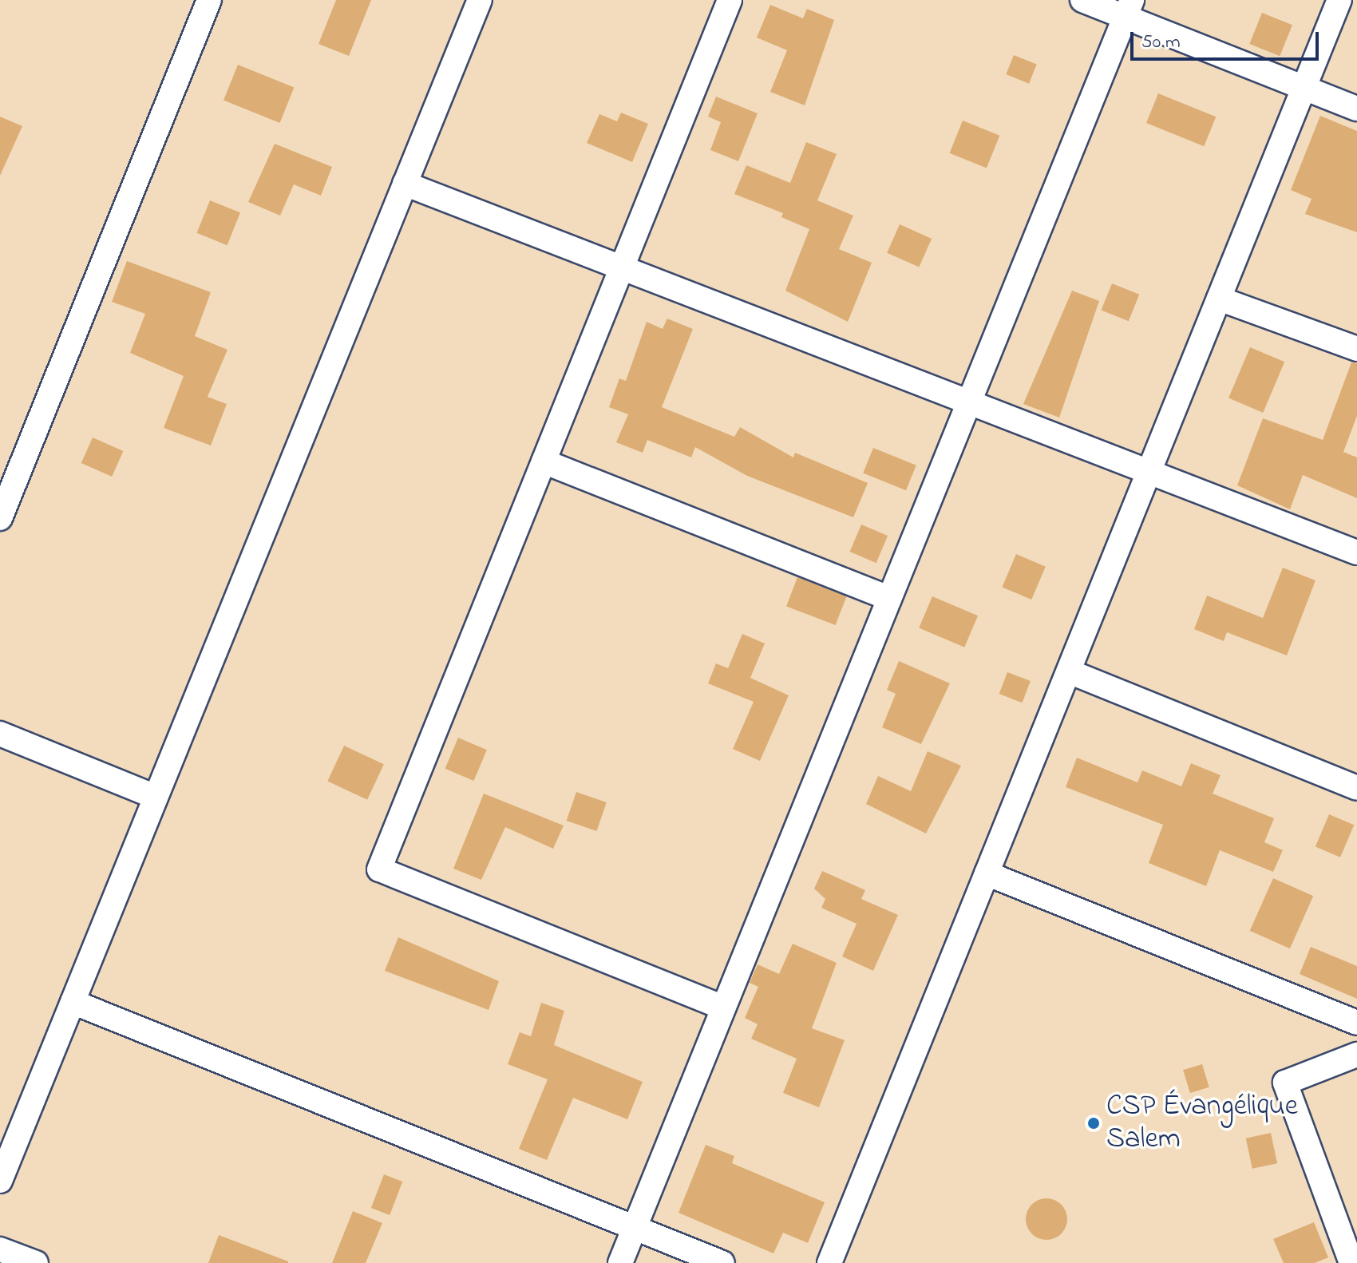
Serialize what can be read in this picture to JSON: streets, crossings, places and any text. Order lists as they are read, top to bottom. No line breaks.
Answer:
{"places":["CSP Évangélique Salem"],"scale_bar":"50 m"}
